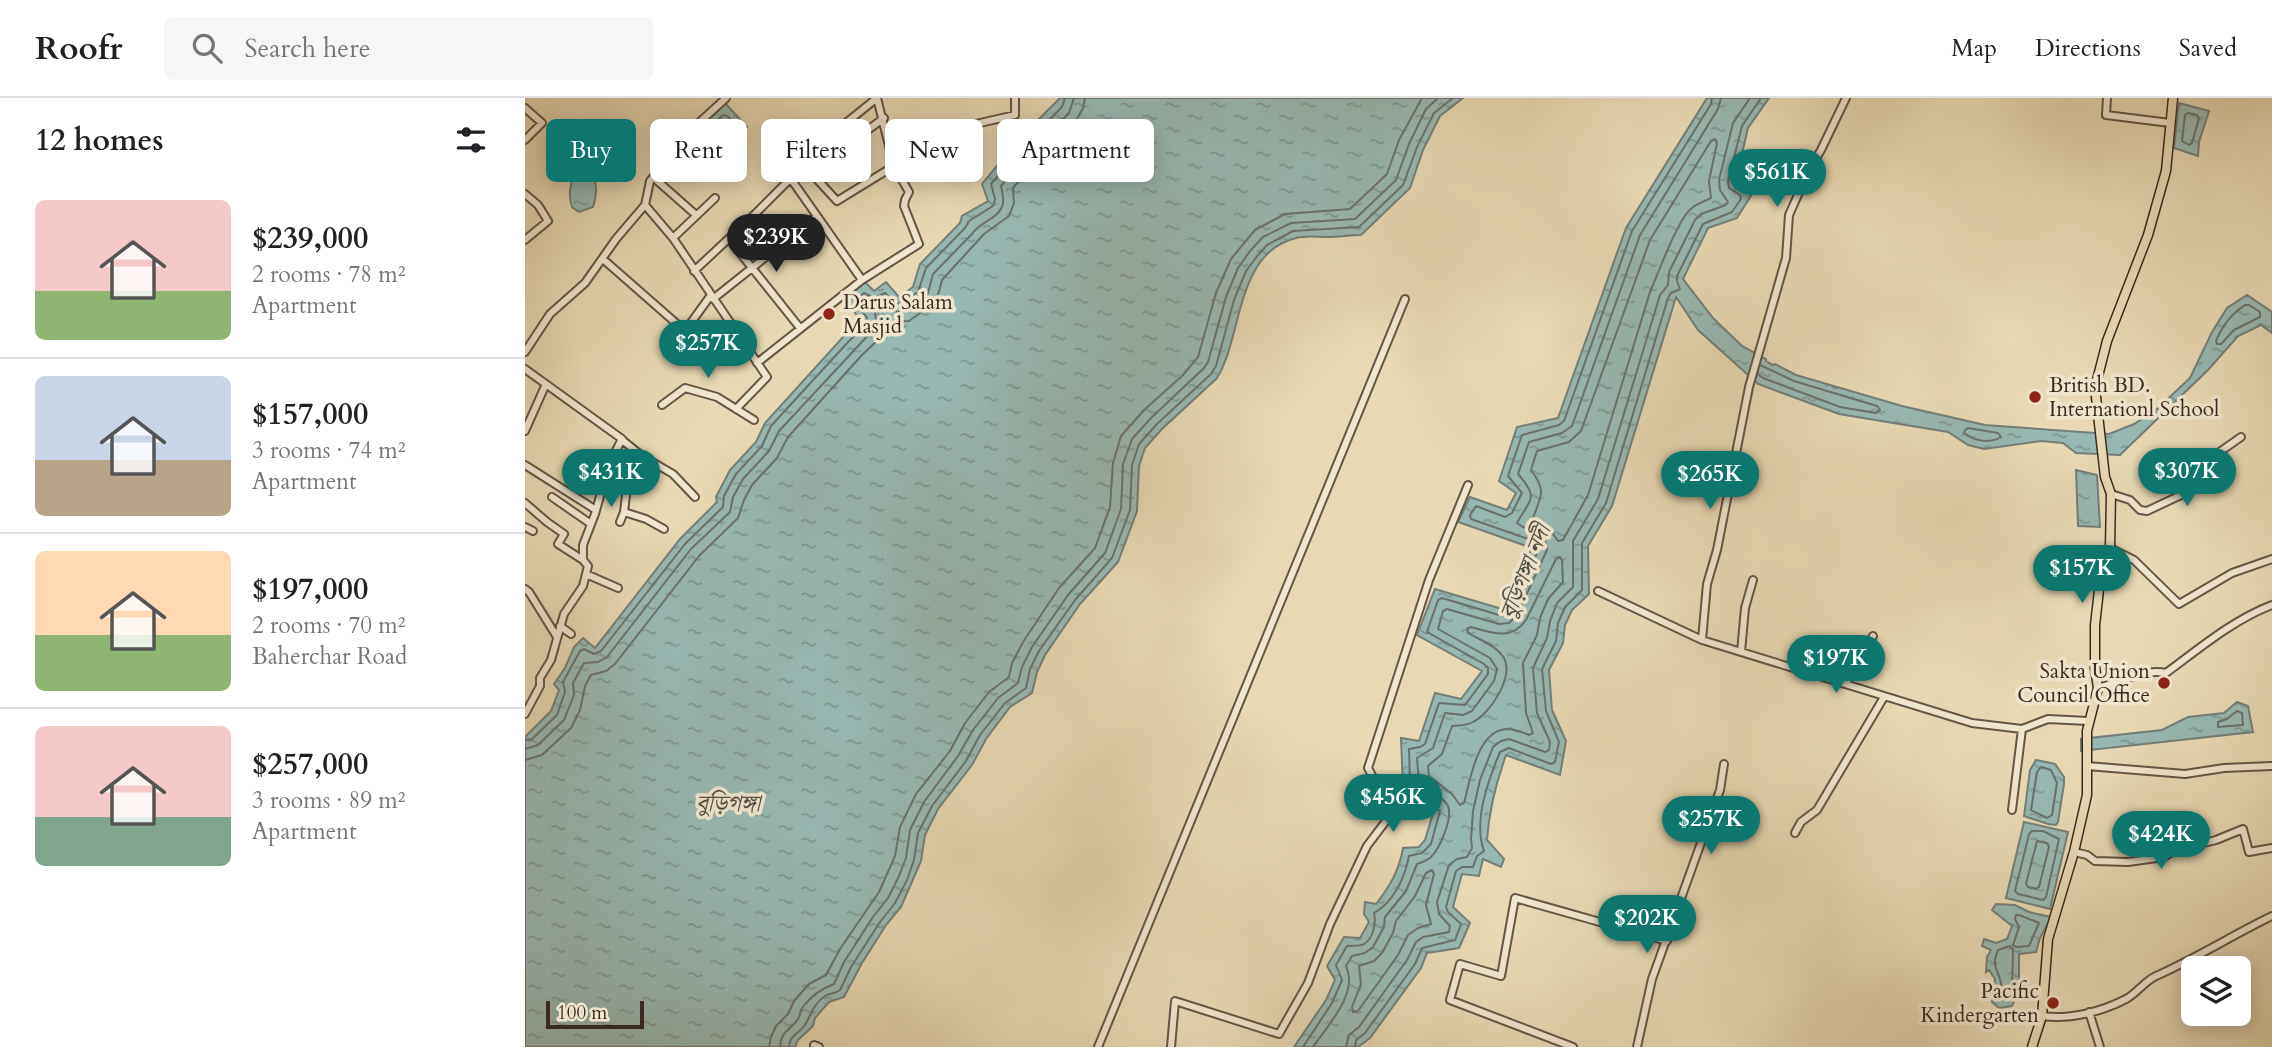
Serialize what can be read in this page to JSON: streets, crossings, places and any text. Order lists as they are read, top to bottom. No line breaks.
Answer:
{"water":["বুড়িগঙ্গা নদী","বুড়িগঙ্গা"],"places":["Darus Salam Masjid","British BD. Internationl School","Sakta Union Council Office","Pacific Kindergarten"],"scale_bar":"100 m","page":{"header":"Roofr","search":"Search here","nav":["Map","Directions","Saved"],"heading":"12 homes","chip":["Buy","Rent","Filters","New","Apartment"],"price":["$561K","$239K","$257K","$307K","$431K","$265K","$157K","$197K","$456K","$257K","$424K","$202K"],"list":[{"name":"$239,000","note":"2 rooms · 78 m² · Apartment"},{"name":"$157,000","note":"3 rooms · 74 m² · Apartment"},{"name":"$197,000","note":"2 rooms · 70 m² · Baherchar Road"},{"name":"$257,000","note":"3 rooms · 89 m² · Apartment"}],"scale":"100 m"}}
